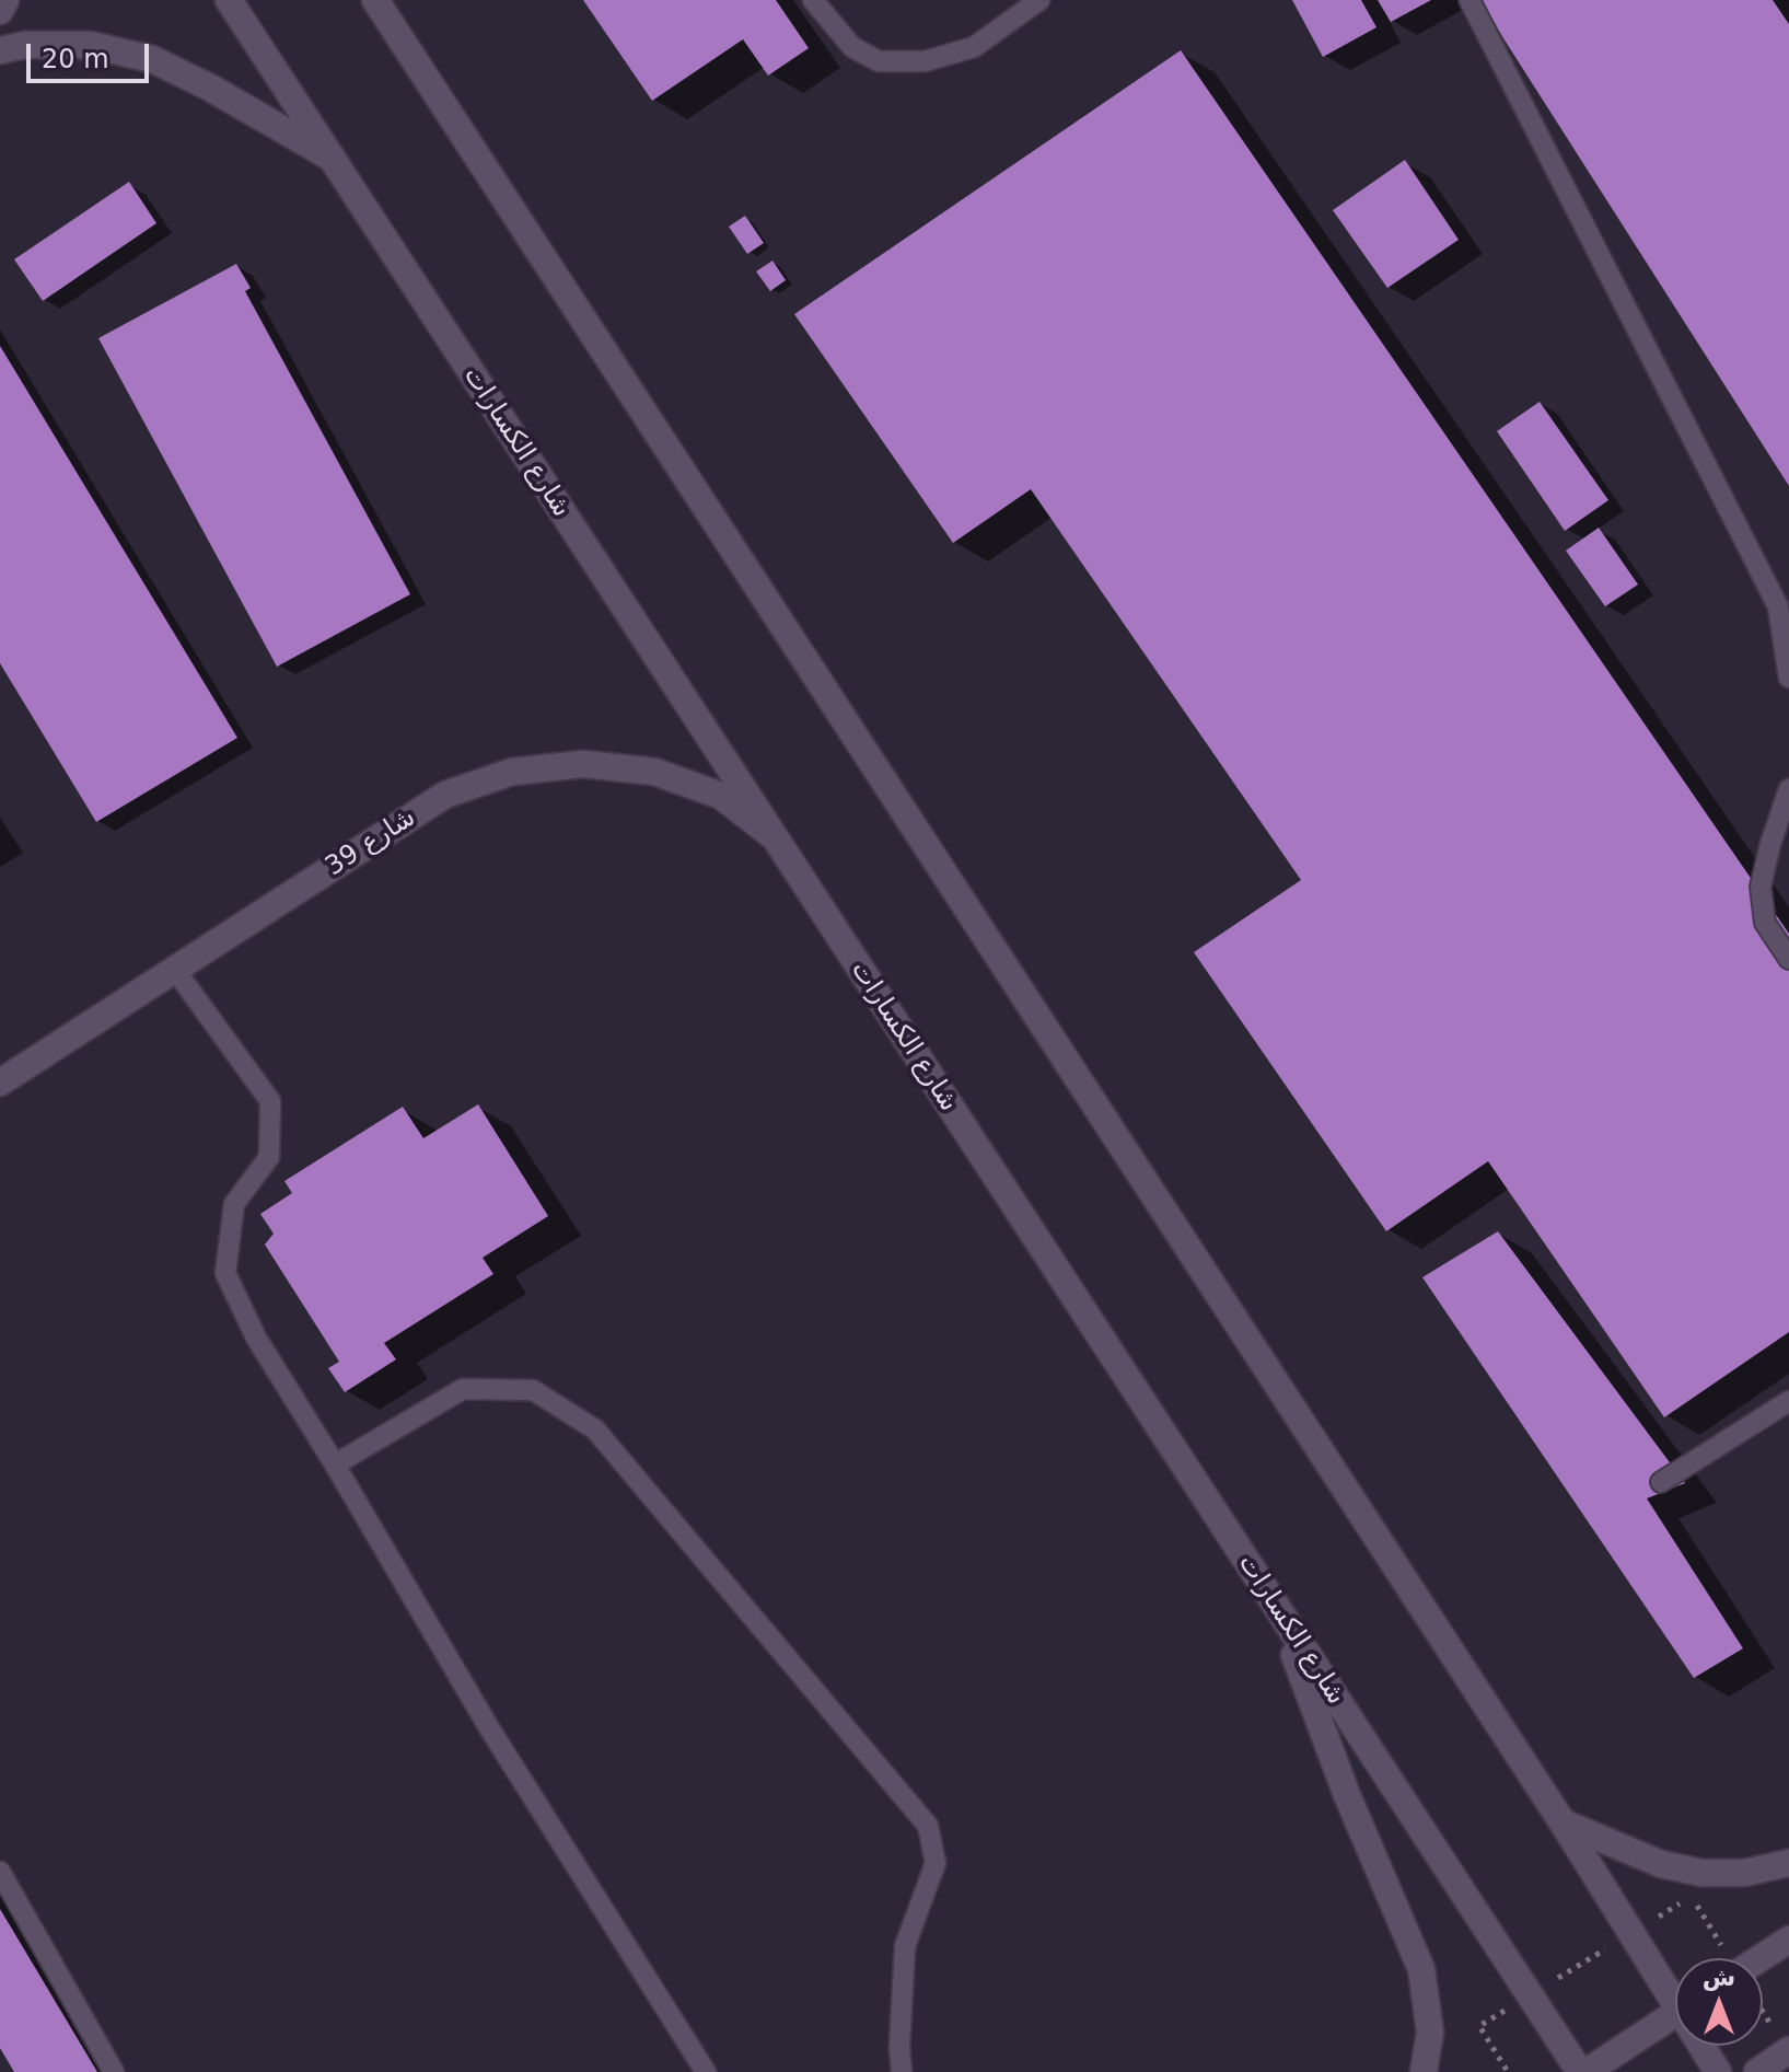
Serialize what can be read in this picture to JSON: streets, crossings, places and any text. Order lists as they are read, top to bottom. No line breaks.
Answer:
{"streets":{"street":["شارع الكسارات","شارع 39"]},"crossings":[["شارع الكسارات","شارع 39"]],"scale_bar":"20 m","north":"top"}
